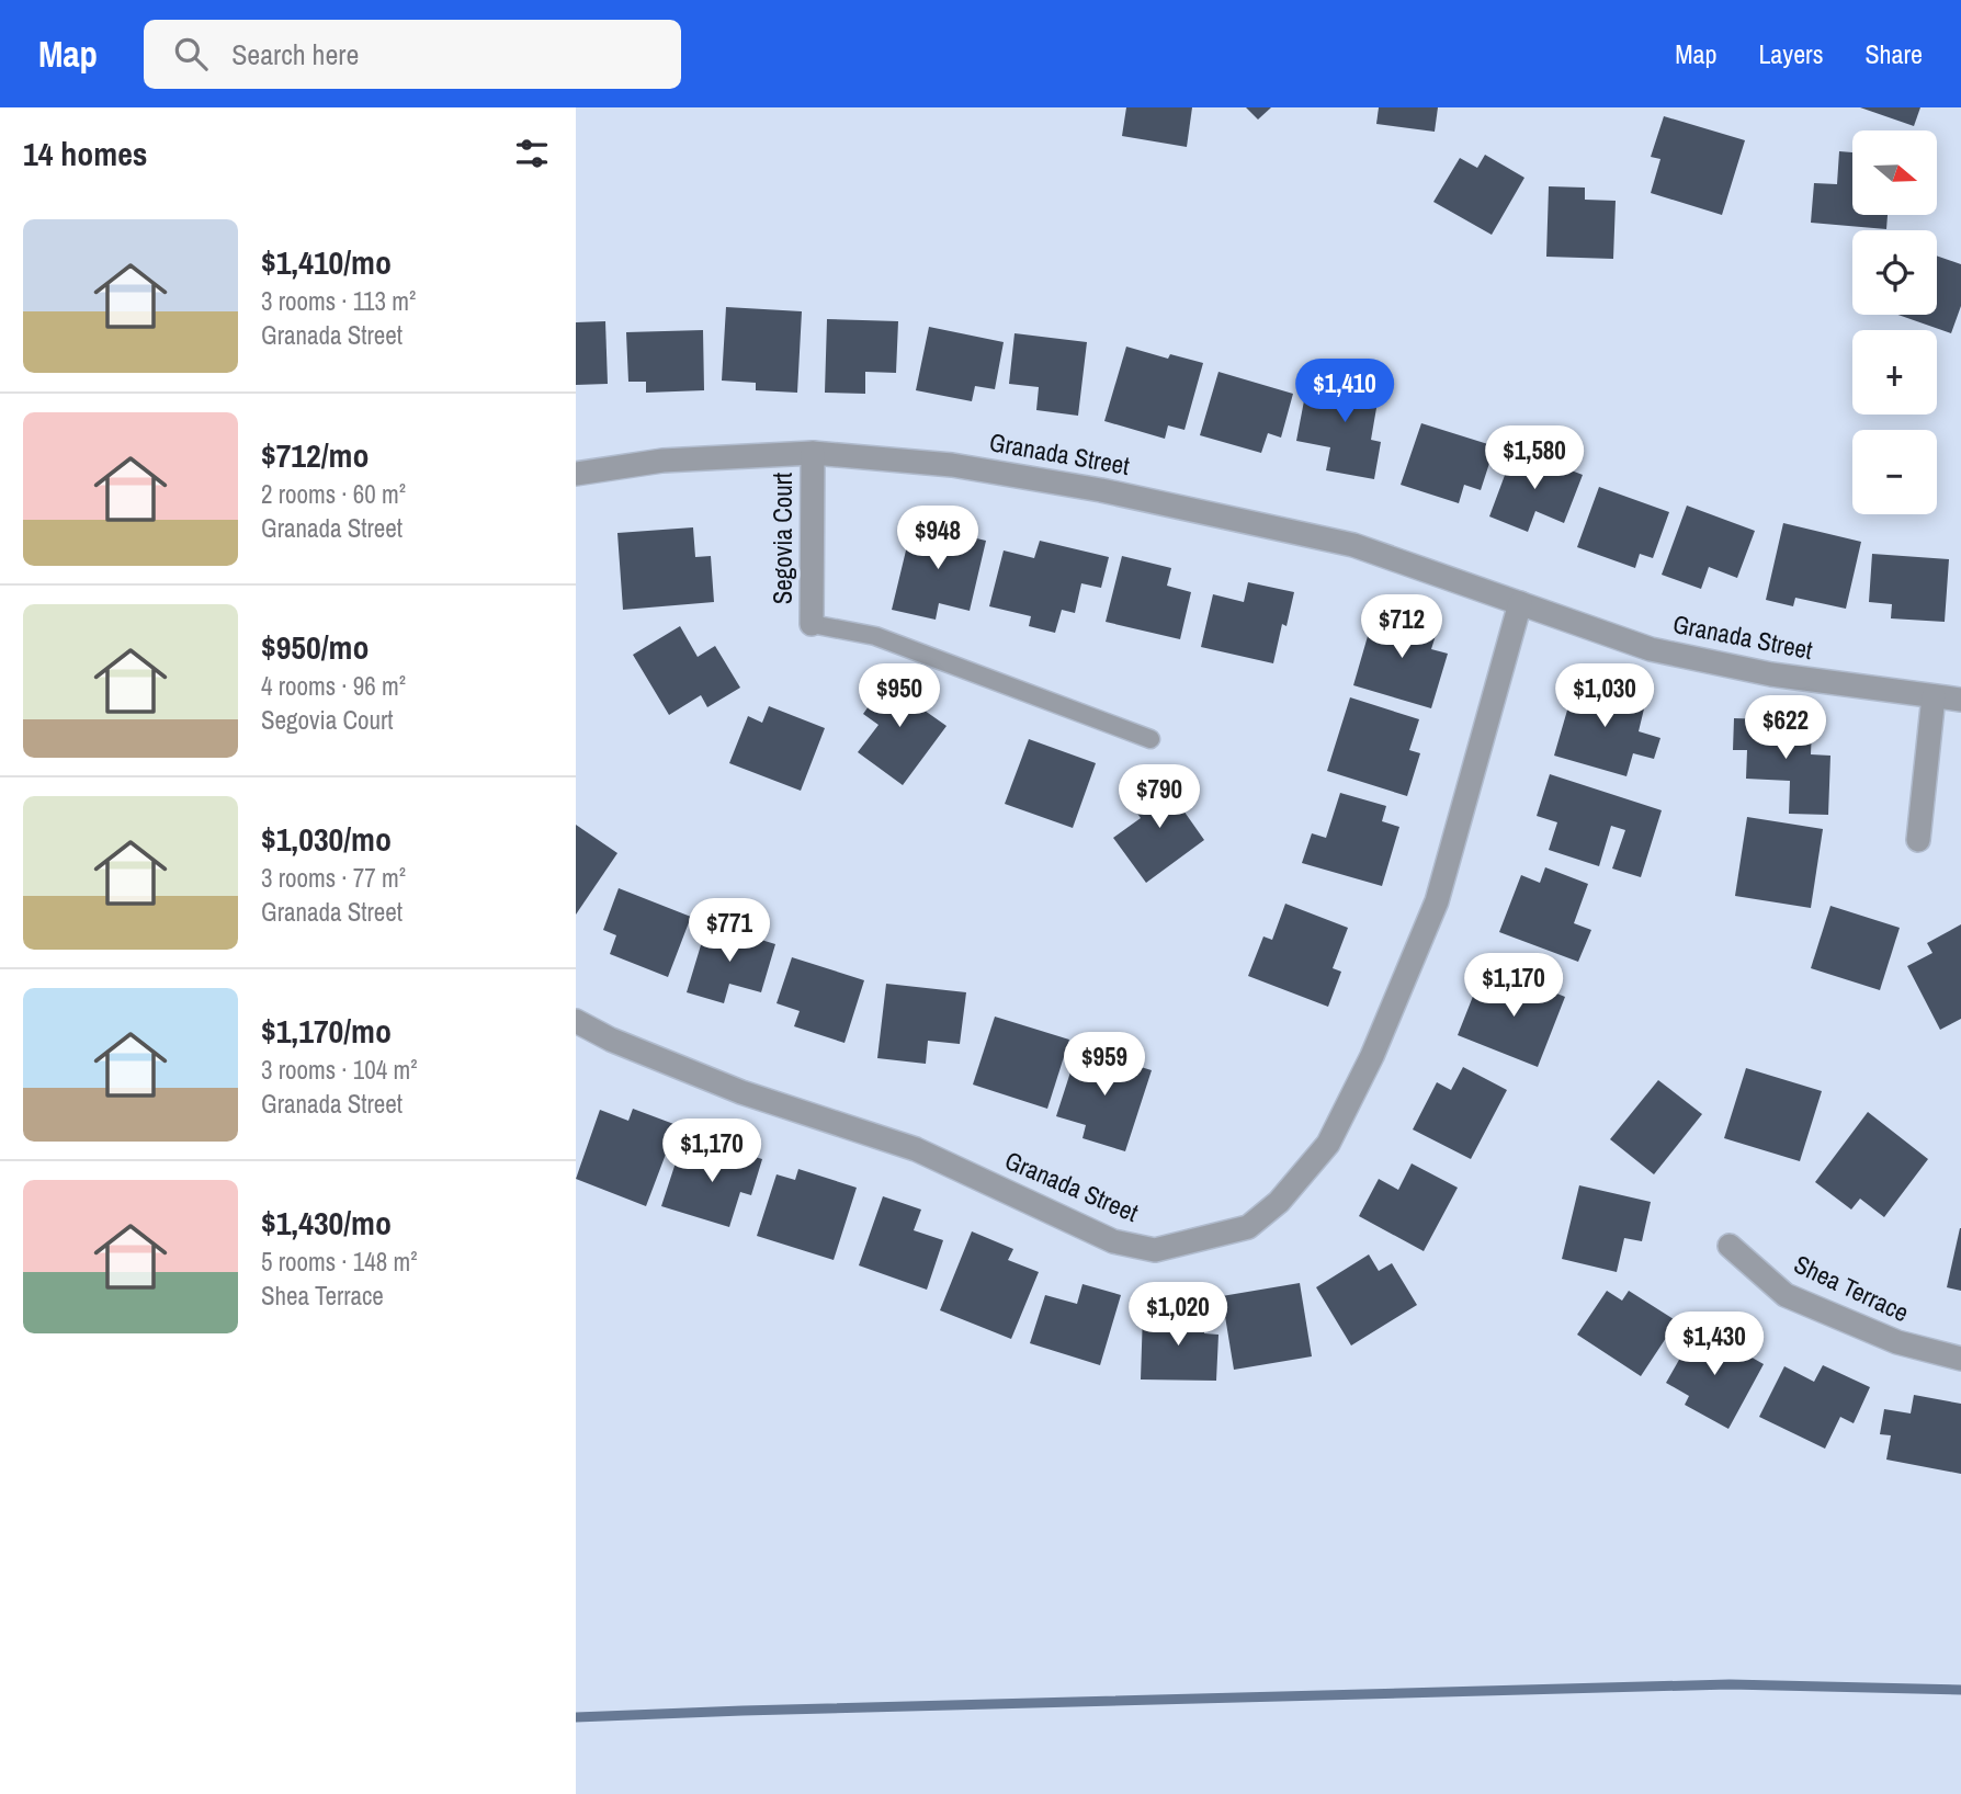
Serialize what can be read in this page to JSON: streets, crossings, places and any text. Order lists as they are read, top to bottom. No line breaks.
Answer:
{"streets":{"street":["Granada Street","Segovia Court","Shea Terrace"]},"crossings":[["Granada Street","Segovia Court"]],"north":"right","page":{"header":"Map","search":"Search here","nav":["Map","Layers","Share"],"heading":"14 homes","map_buttons":["+","−"],"list":[{"name":"$1,410/mo","note":"3 rooms · 113 m² · Granada Street"},{"name":"$712/mo","note":"2 rooms · 60 m² · Granada Street"},{"name":"$950/mo","note":"4 rooms · 96 m² · Segovia Court"},{"name":"$1,030/mo","note":"3 rooms · 77 m² · Granada Street"},{"name":"$1,170/mo","note":"3 rooms · 104 m² · Granada Street"},{"name":"$1,430/mo","note":"5 rooms · 148 m² · Shea Terrace"}],"price":["$1,410","$1,580","$948","$712","$950","$1,030","$622","$790","$771","$1,170","$959","$1,170","$1,020","$1,430"]}}
